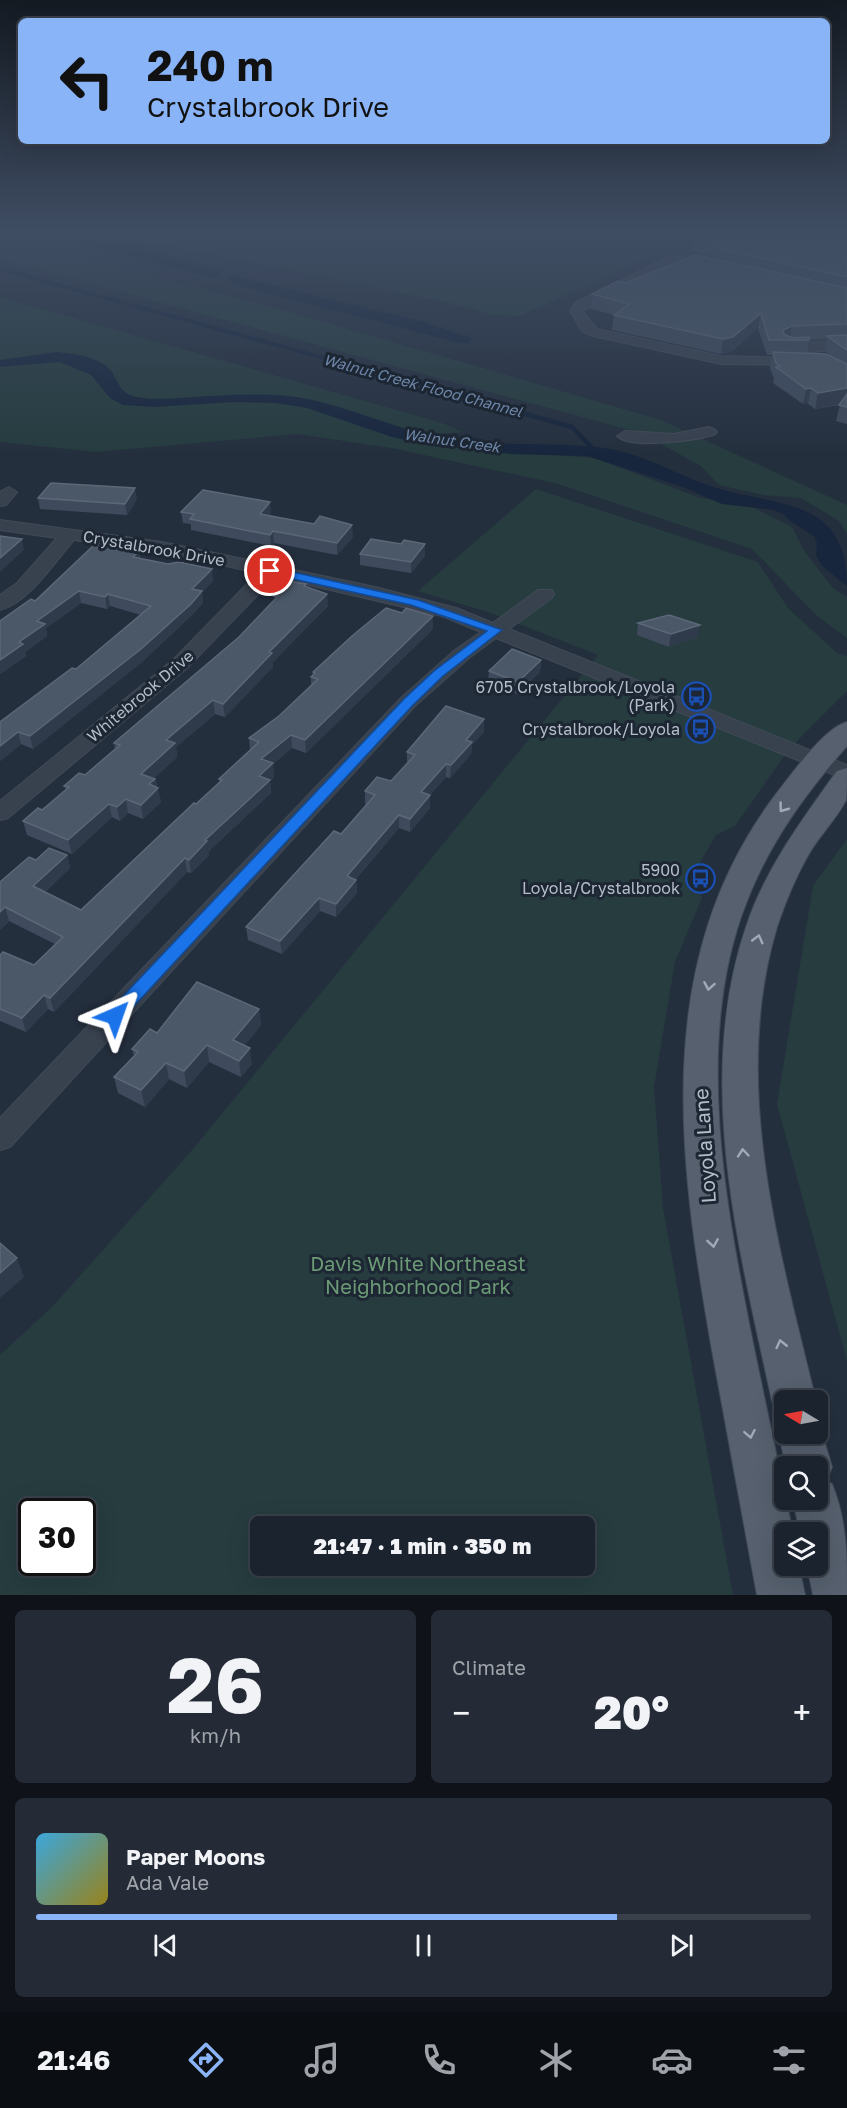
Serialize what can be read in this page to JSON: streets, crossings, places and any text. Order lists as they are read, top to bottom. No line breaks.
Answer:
{"streets":{"main road":["Loyola Lane"],"street":["Crystalbrook Drive","Whitebrook Drive"]},"crossings":[["Crystalbrook Drive","Whitebrook Drive"],["Crystalbrook Drive","Loyola Lane"]],"water":["Walnut Creek Flood Channel","Walnut Creek"],"parks":["Davis White Northeast Neighborhood Park"],"places":{"bus stop":["6705 Crystalbrook/Loyola (Park)","Crystalbrook/Loyola","5900 Loyola/Crystalbrook"]},"north":"left","page":{"turn":["240 m","Crystalbrook Drive"],"limit":"30","trip":"21:47 · 1 min · 350 m","tile":[["26","km/h"],"Climate"],"heat":["−","20°","+"],"song":["Paper Moons","Ada Vale"],"tabs":"21:46"}}
